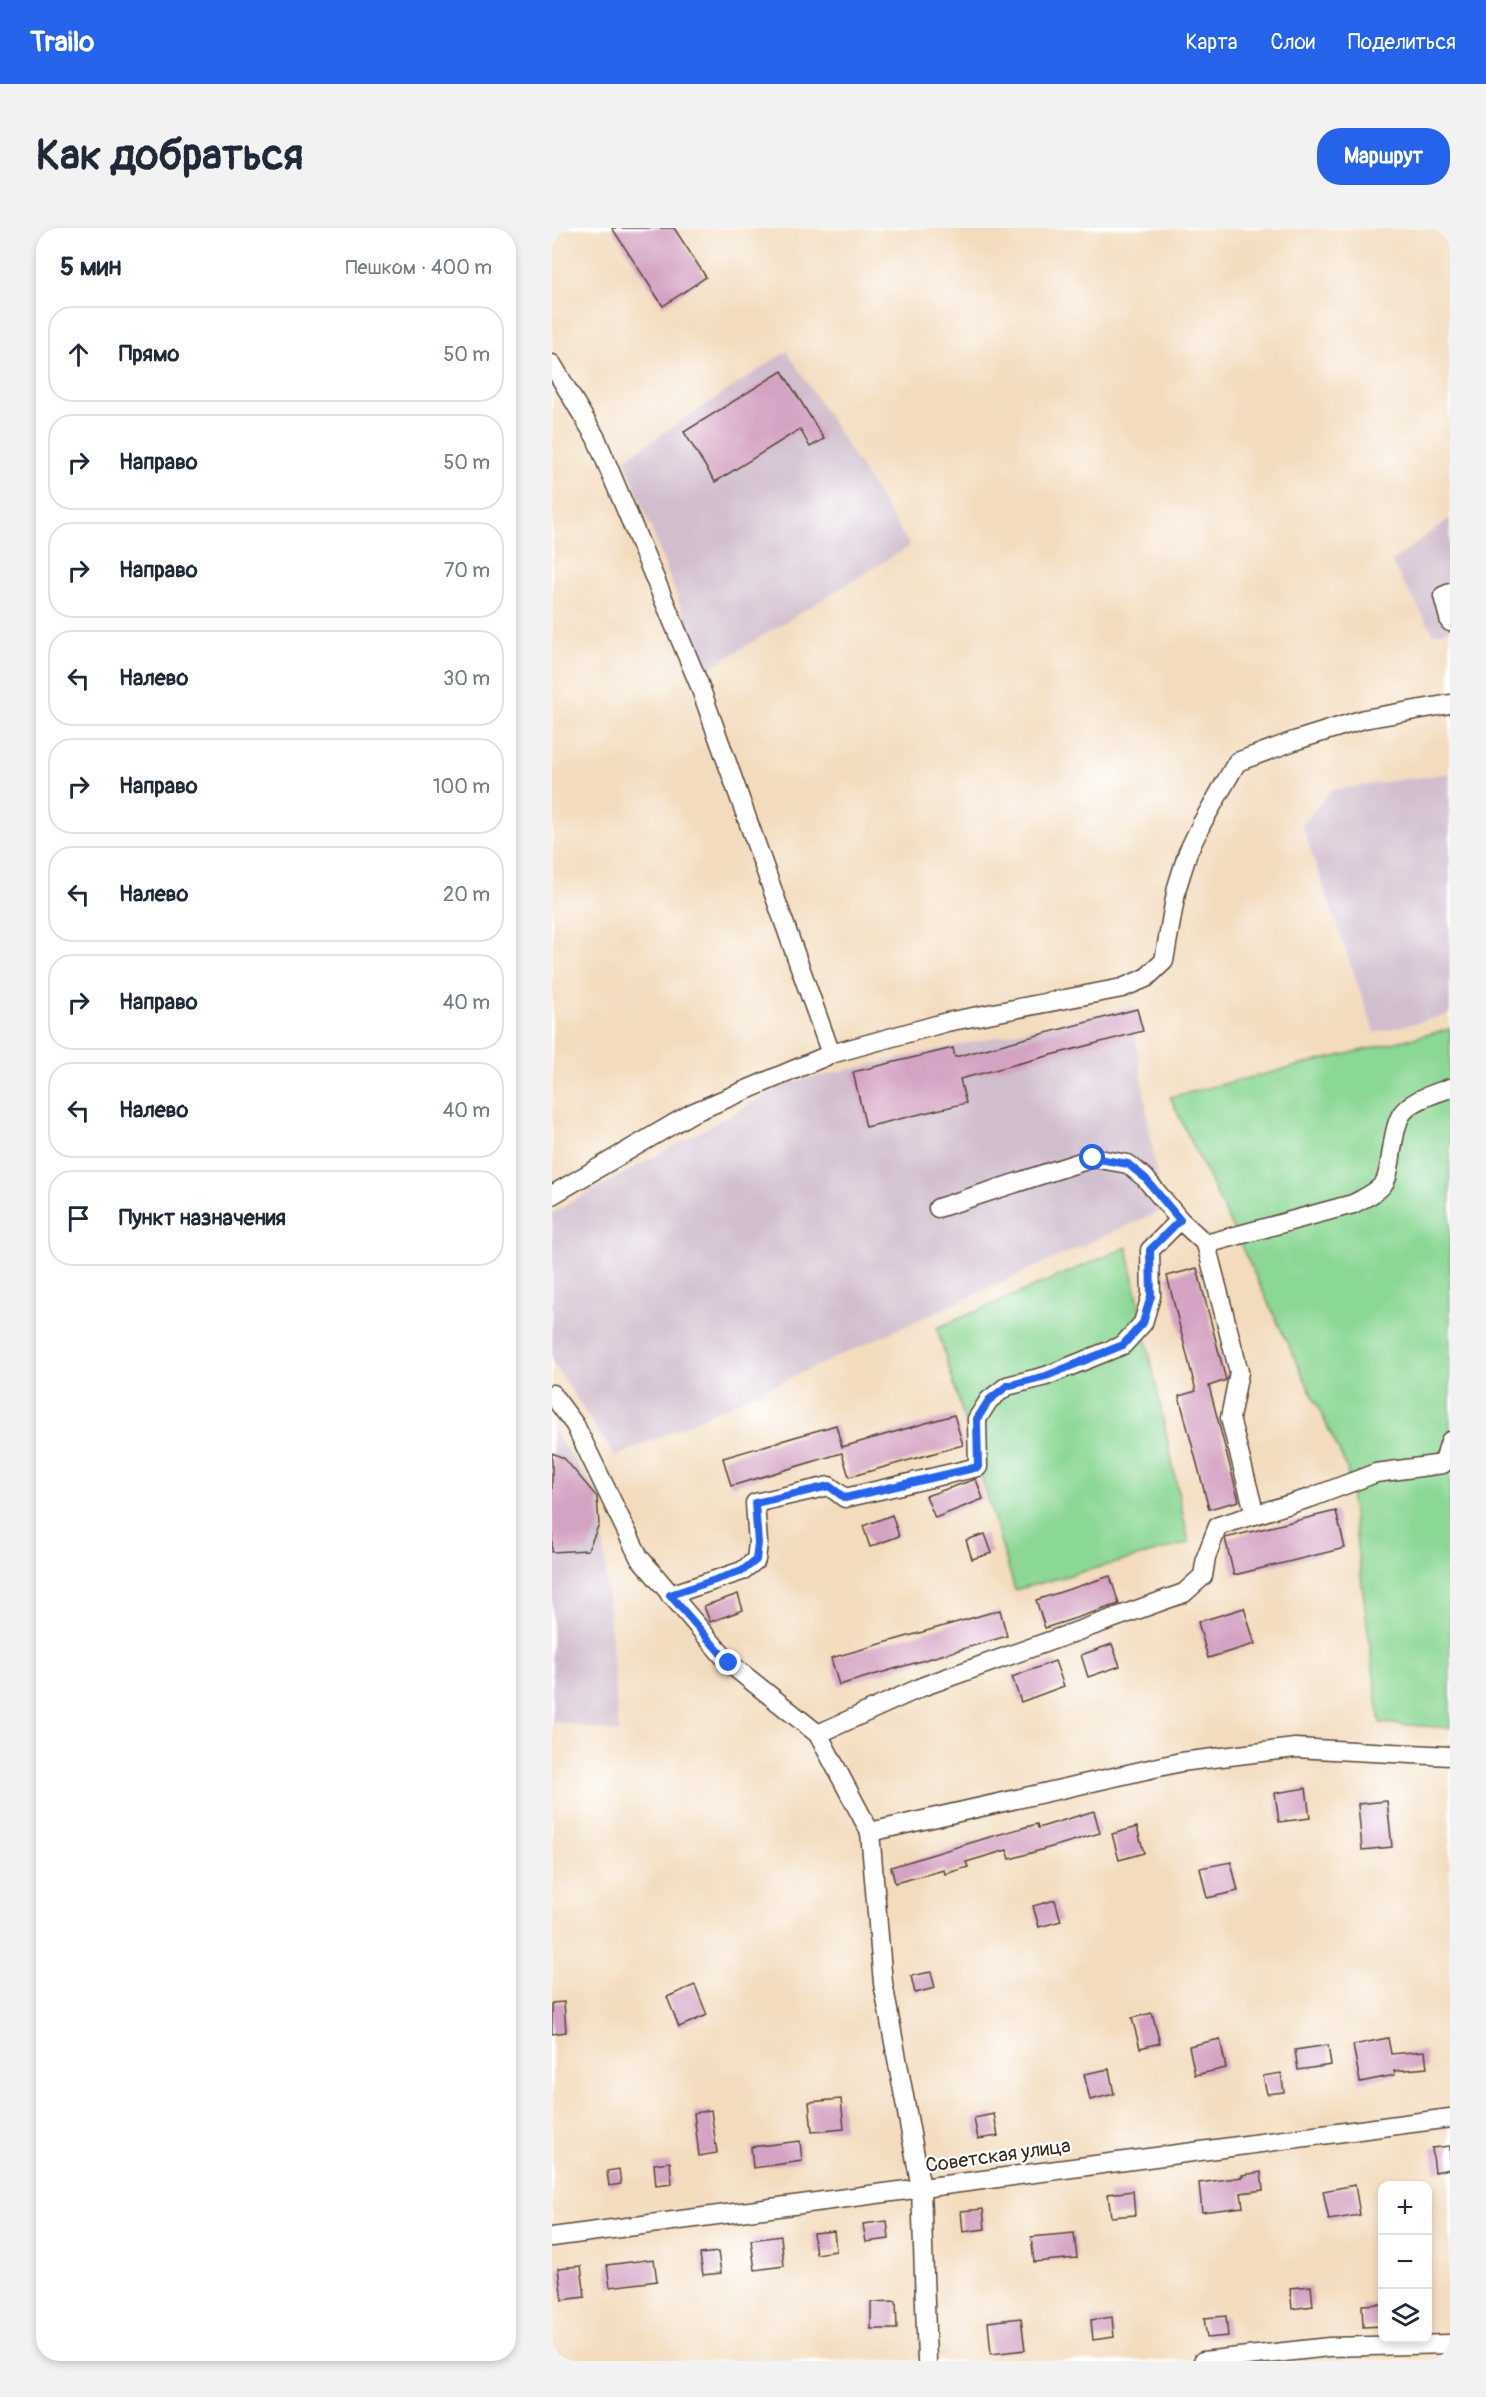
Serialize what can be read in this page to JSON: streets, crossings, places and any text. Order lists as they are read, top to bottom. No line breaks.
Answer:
{"streets":{"street":["Советская улица"]},"page":{"header":"Trailo","nav":["Карта","Слои","Поделиться"],"buttons":"Маршрут","title":"Как добраться","heading":["5 мин","Пешком · 400 m"],"list":[["Прямо","50 m"],["Направо","50 m"],["Направо","70 m"],["Налево","30 m"],["Направо","100 m"],["Налево","20 m"],["Направо","40 m"],["Налево","40 m"],"Пункт назначения"],"map_buttons":["+","−"]}}
